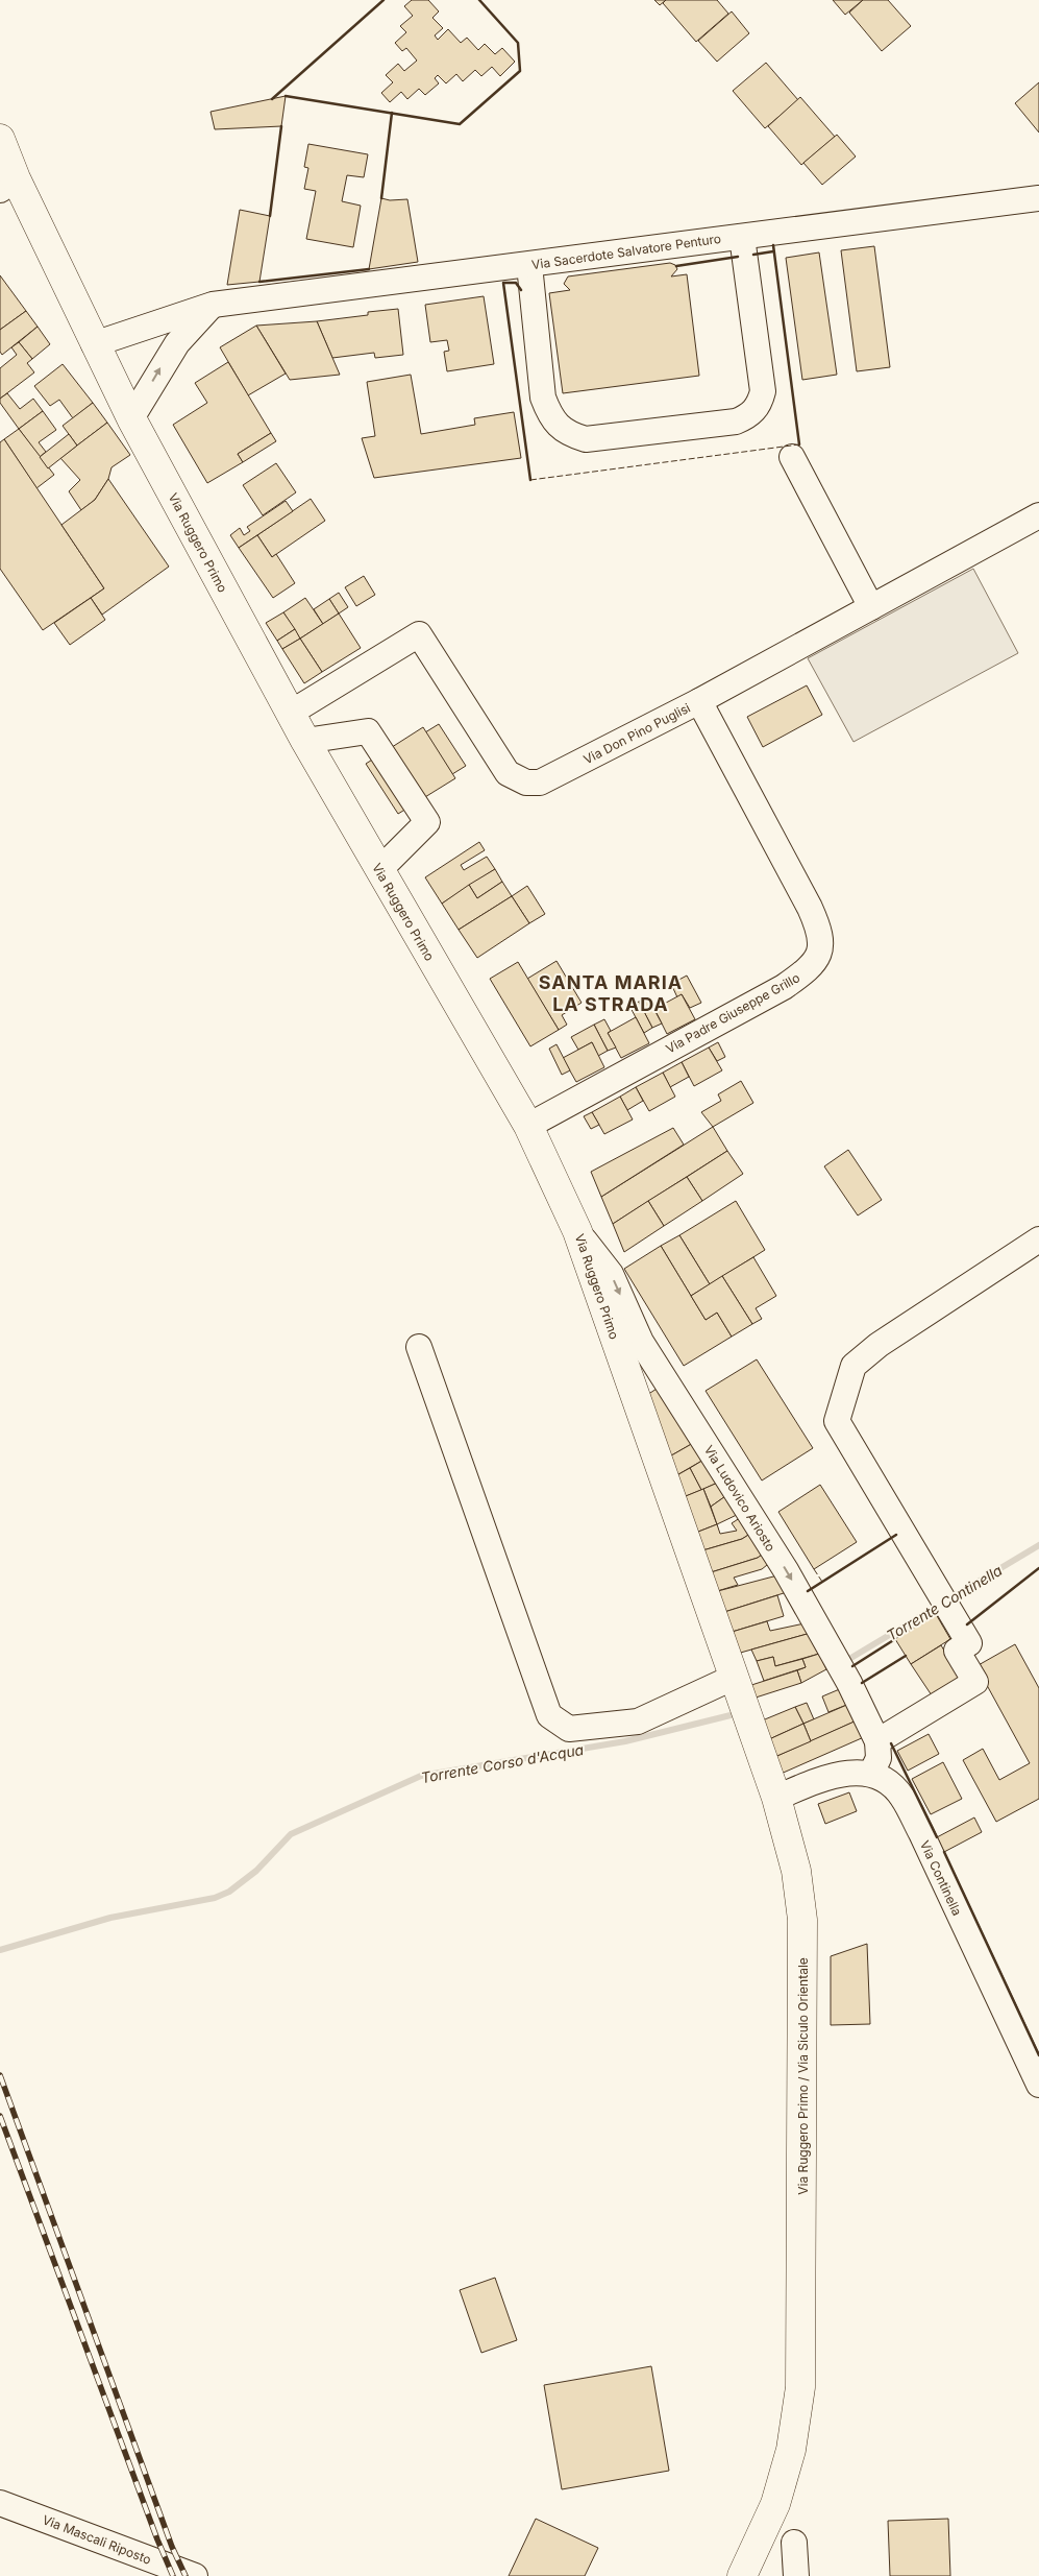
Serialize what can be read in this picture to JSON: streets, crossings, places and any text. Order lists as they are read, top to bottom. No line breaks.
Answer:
{"streets":{"main road":["Via Ruggero Primo","Via Ruggero Primo / Via Siculo Orientale"],"street":["Via Sacerdote Salvatore Penturo","Via Don Pino Puglisi","Via Padre Giuseppe Grillo","Via Ludovico Ariosto","Via Continella","Via Mascali Riposto"]},"crossings":[["Via Sacerdote Salvatore Penturo","Via Ruggero Primo"],["Via Ruggero Primo","Via Don Pino Puglisi"],["Via Ruggero Primo","Via Padre Giuseppe Grillo"],["Via Ruggero Primo","Via Ludovico Ariosto"],["Via Ruggero Primo","Via Ruggero Primo / Via Siculo Orientale"],["Via Don Pino Puglisi","Via Padre Giuseppe Grillo"]],"one_way":["Via Ludovico Ariosto"],"districts":["SANTA MARIA LA STRADA"],"water":["Torrente Continella","Torrente Corso d'Acqua"]}
